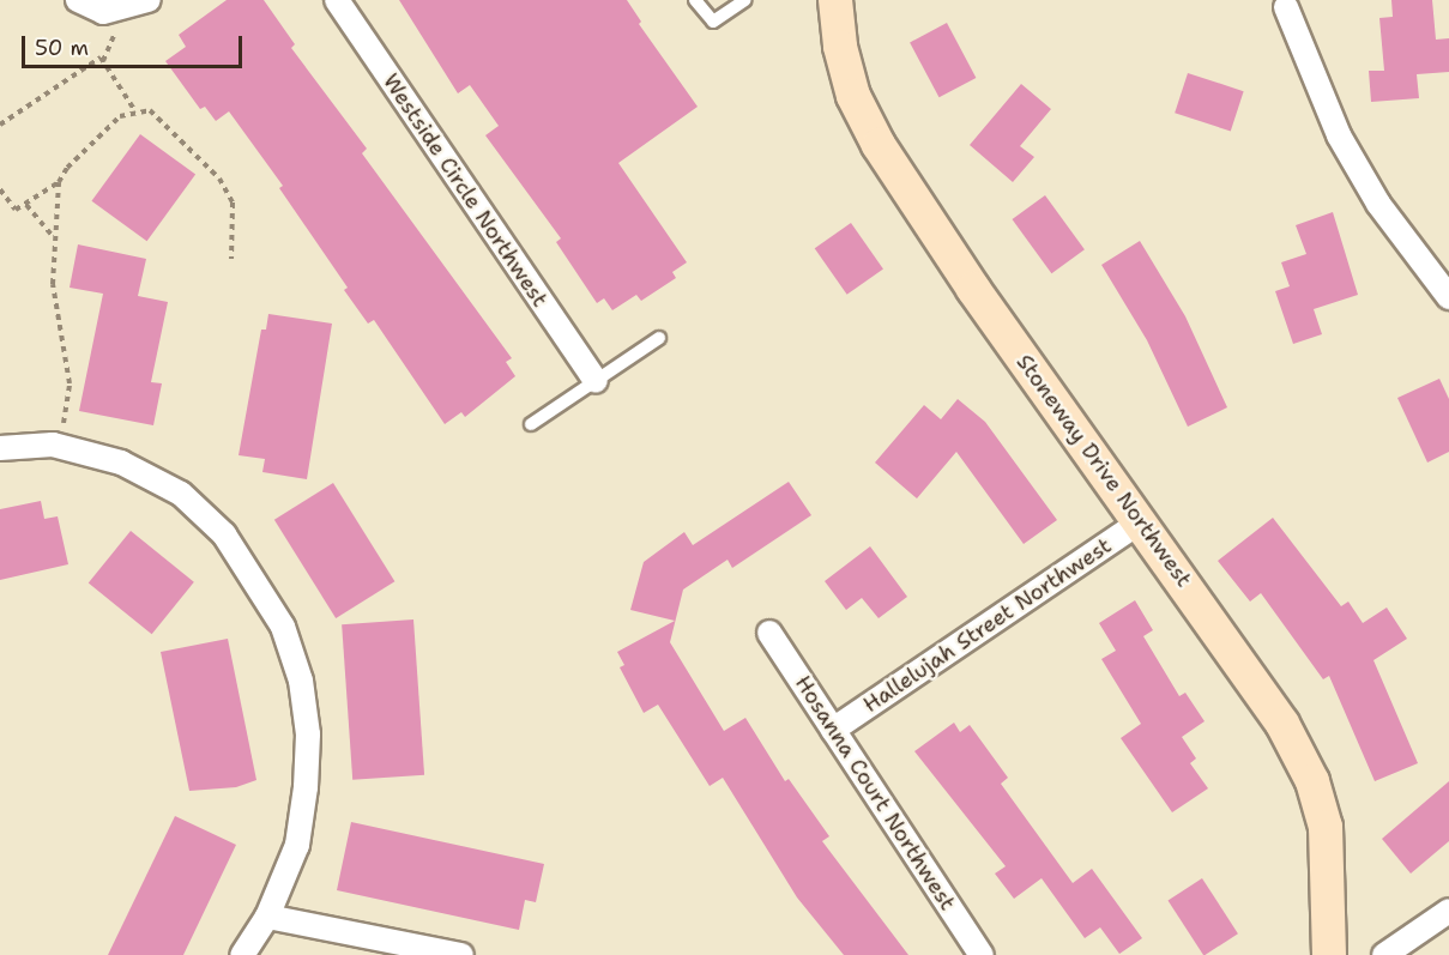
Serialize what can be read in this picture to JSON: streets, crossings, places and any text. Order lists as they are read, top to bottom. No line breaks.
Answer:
{"streets":{"street":["Westside Circle Northwest","Stoneway Drive Northwest","Hallelujah Street Northwest","Hosanna Court Northwest"]},"crossings":[["Stoneway Drive Northwest","Hallelujah Street Northwest"],["Hallelujah Street Northwest","Hosanna Court Northwest"]],"scale_bar":"50 m"}
